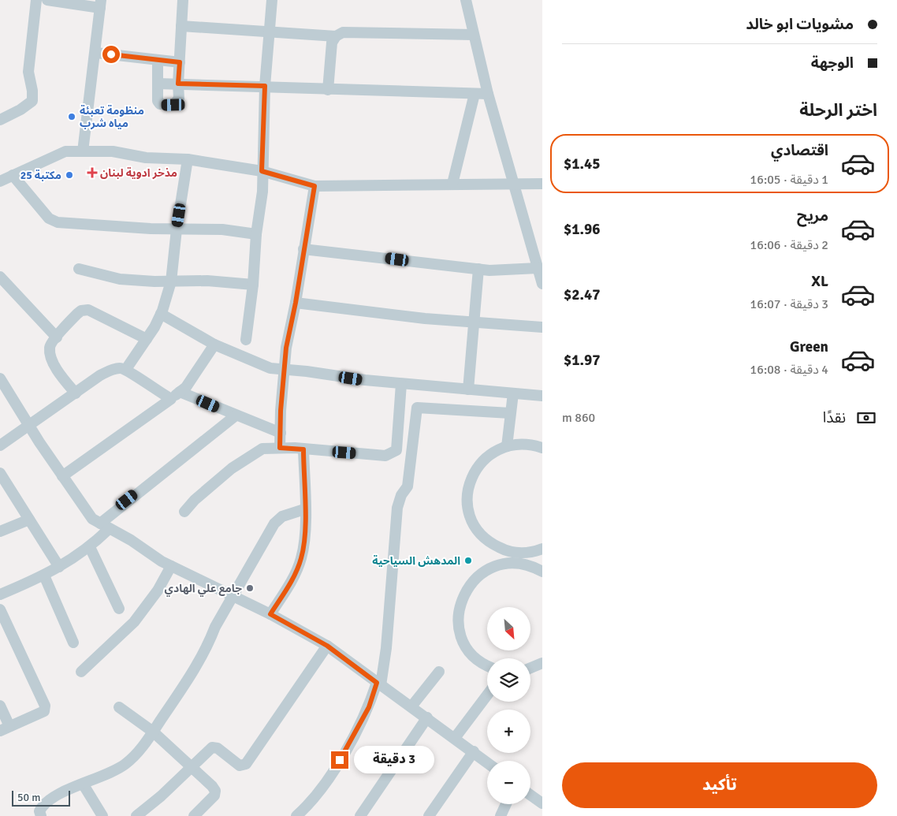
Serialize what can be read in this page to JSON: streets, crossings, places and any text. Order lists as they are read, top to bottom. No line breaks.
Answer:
{"places":{"other":["منظومة تعبئة مياه شرب","مكتبة 25","المدهش السياحية","جامع علي الهادي"],"health":["مذخر ادوية لبنان"]},"scale_bar":"50 m","north":"bottom right","page":{"banner":["مشويات ابو خالد","الوجهة"],"heading":"اختر الرحلة","list":[{"name":"اقتصادي","note":"1 دقيقة · 16:05","value":"$1.45"},{"name":"مريح","note":"2 دقيقة · 16:06","value":"$1.96"},{"name":"XL","note":"3 دقيقة · 16:07","value":"$2.47"},{"name":"Green","note":"4 دقيقة · 16:08","value":"$1.97"}],"pay":["نقدًا","860 m"],"map_buttons":["+","−"],"bubble":"3 دقيقة","buttons":"تأكيد","scale":"50 m"}}
